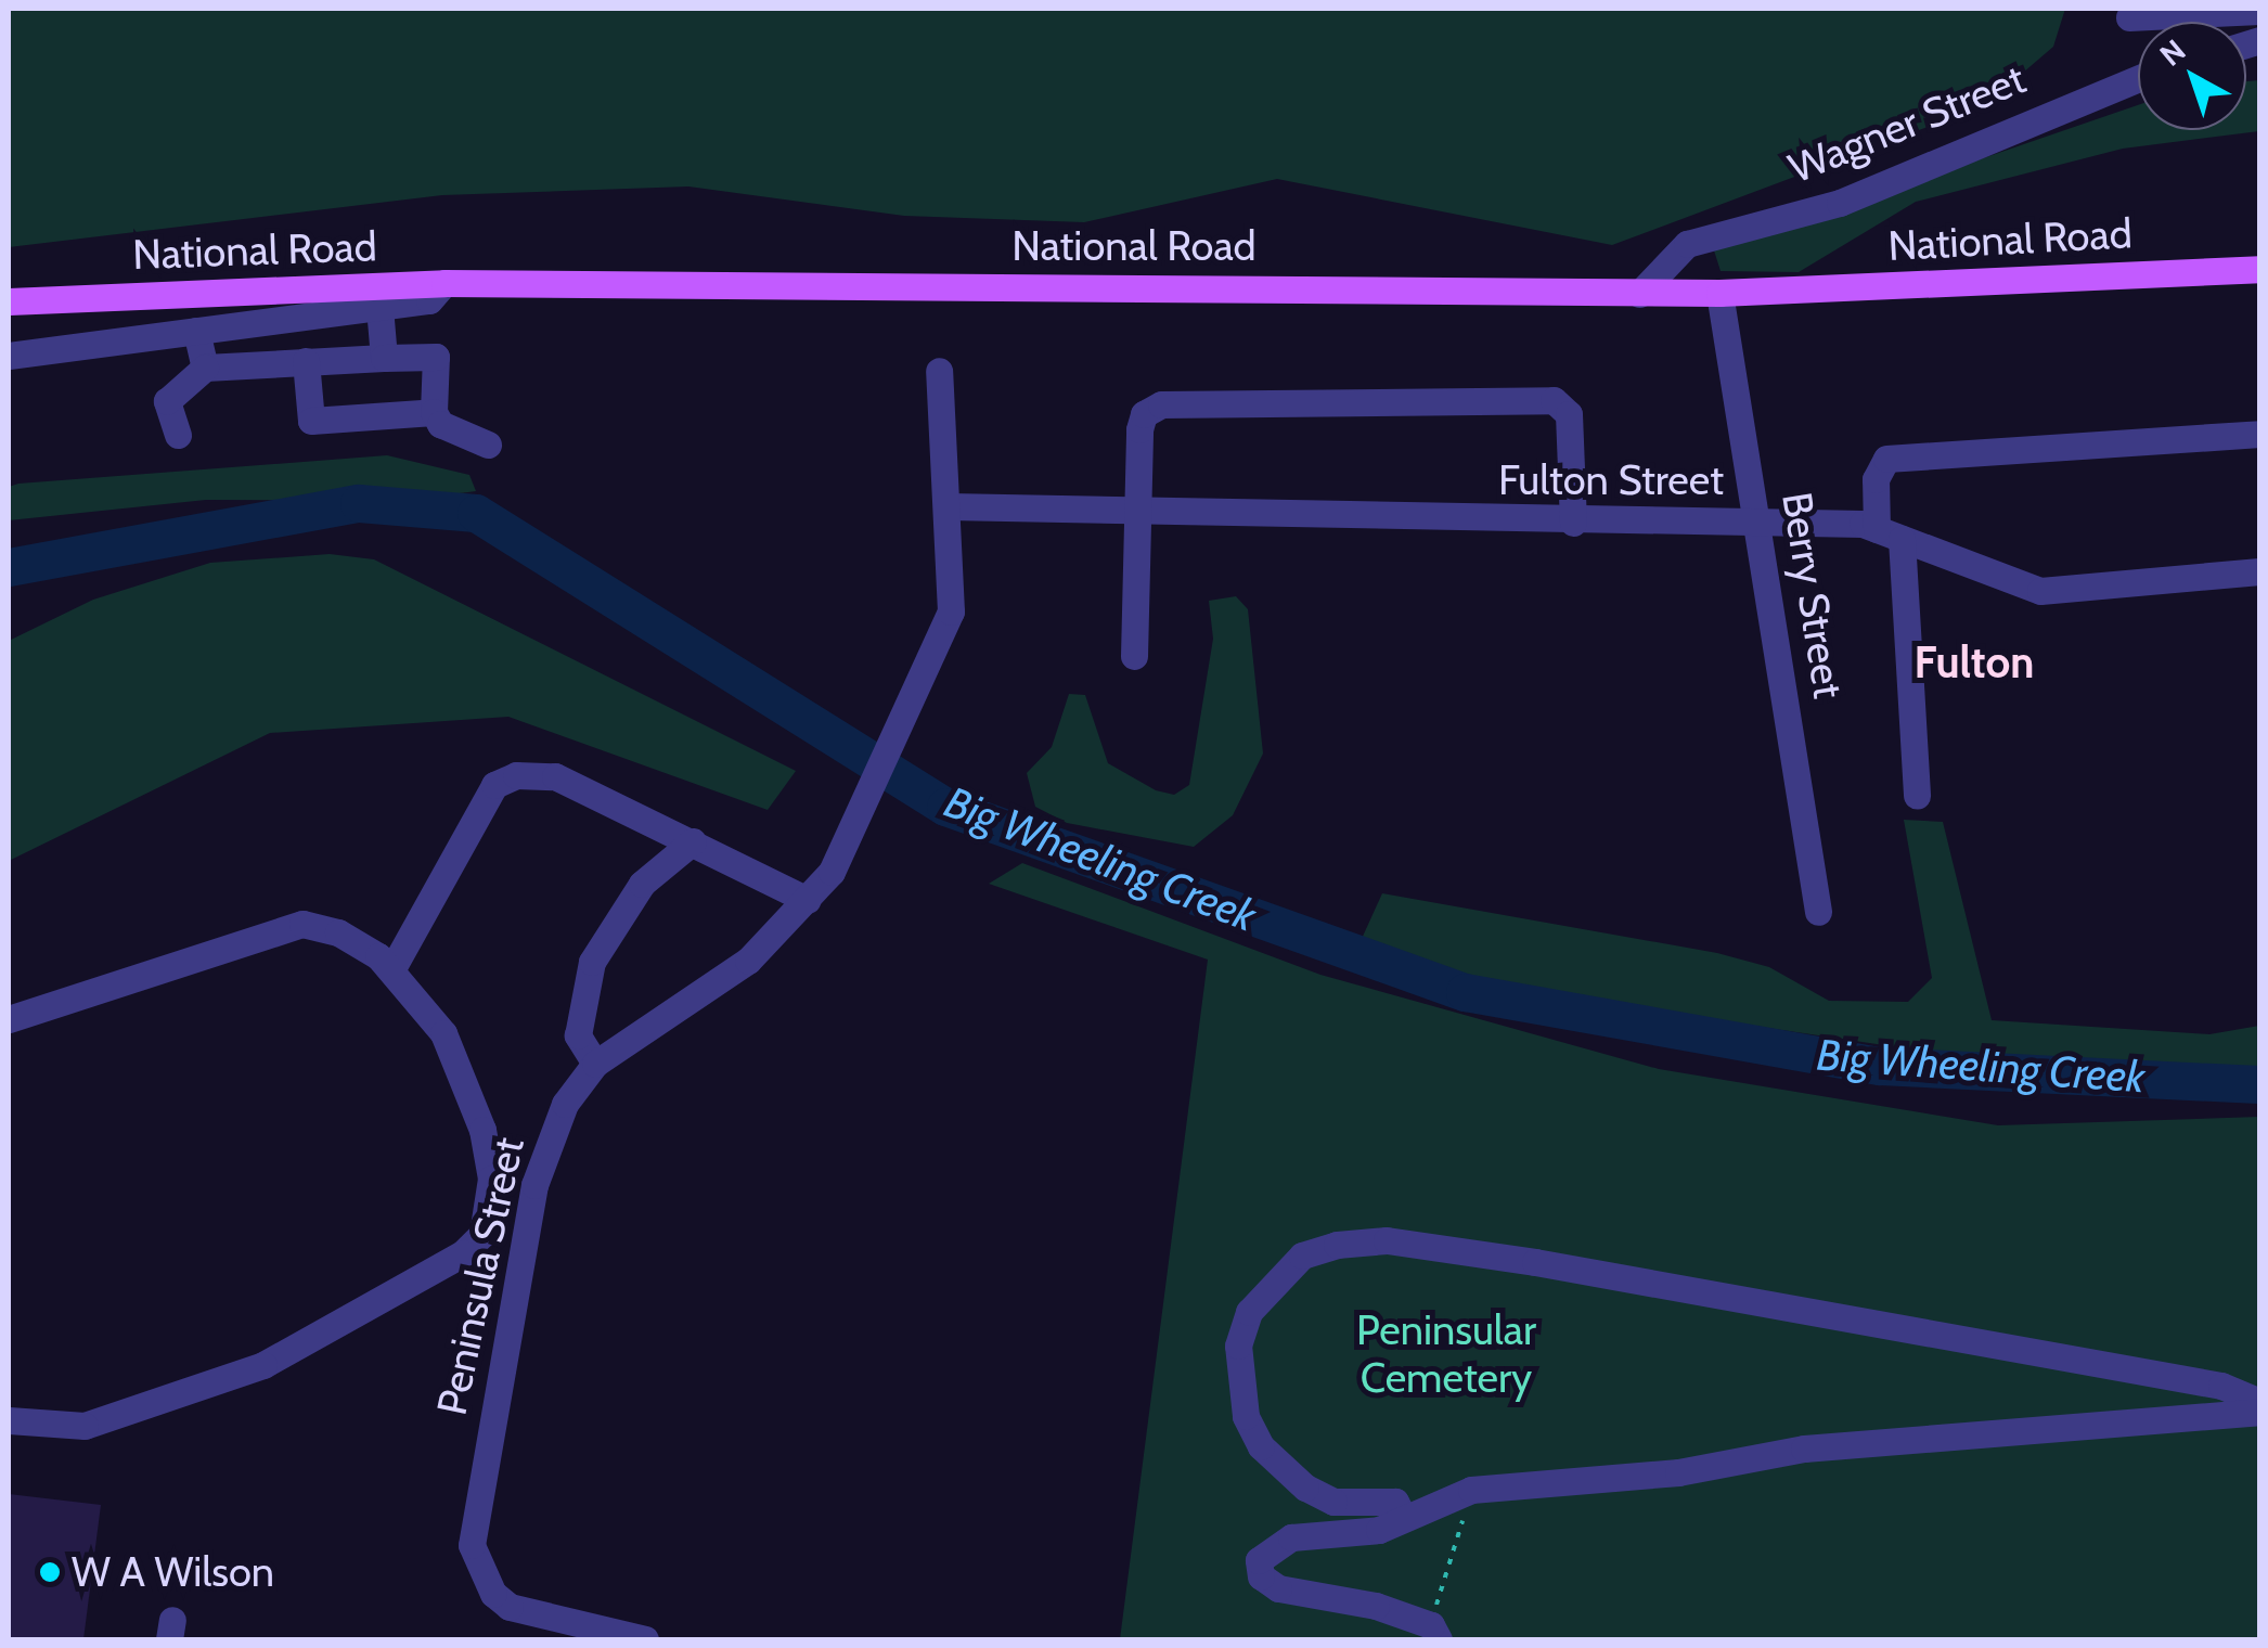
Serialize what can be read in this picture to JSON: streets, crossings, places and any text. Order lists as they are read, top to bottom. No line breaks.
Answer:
{"streets":{"main road":["National Road"],"street":["Wagner Street","Fulton Street","Berry Street","Peninsula Street"]},"crossings":[["Wagner Street","National Road"],["National Road","Berry Street"],["Fulton Street","Berry Street"],["Fulton Street","Peninsula Street"]],"districts":["Fulton"],"water":["Big Wheeling Creek"],"parks":["Peninsular Cemetery"],"places":["W A Wilson"],"north":"top left"}
